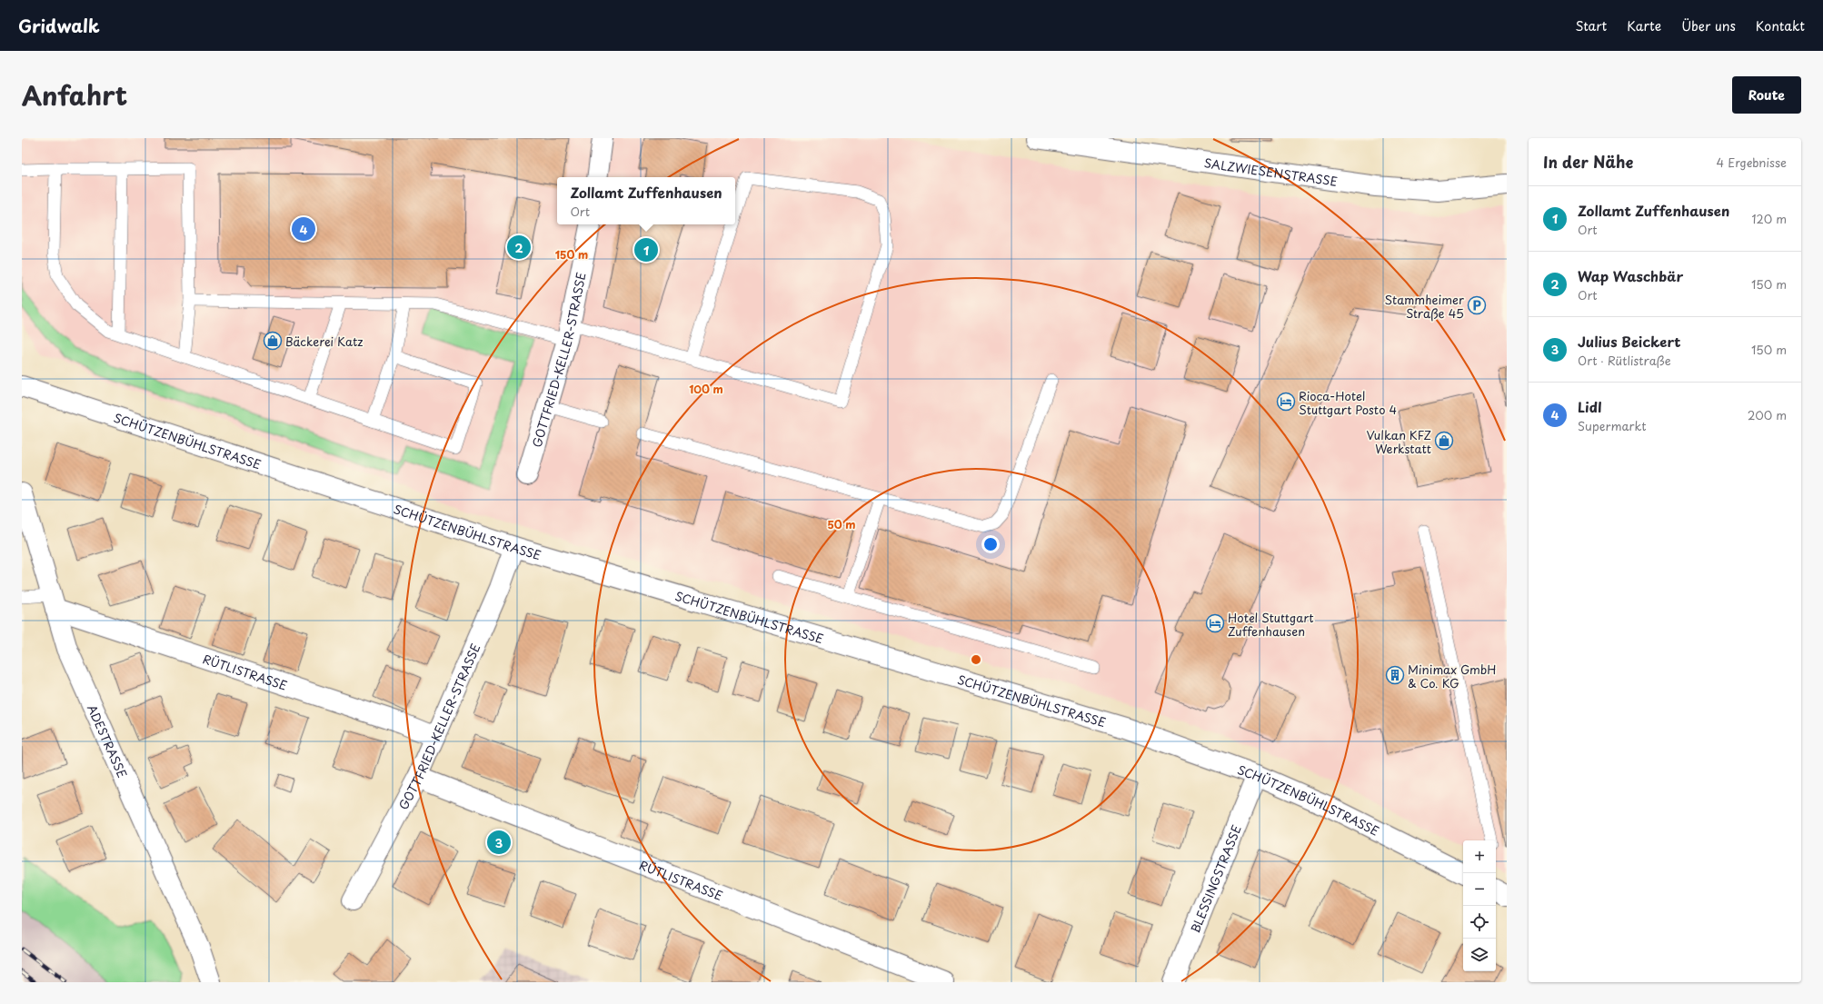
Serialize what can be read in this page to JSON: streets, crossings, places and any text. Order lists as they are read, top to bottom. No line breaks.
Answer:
{"streets":{"street":["SALZWIESENSTRASSE","GOTTFRIED-KELLER-STRASSE","SCHÜTZENBÜHLSTRASSE","RÜTLISTRASSE","ADESTRASSE","BLESSINGSTRASSE"]},"crossings":[["GOTTFRIED-KELLER-STRASSE","SCHÜTZENBÜHLSTRASSE"],["GOTTFRIED-KELLER-STRASSE","RÜTLISTRASSE"],["SCHÜTZENBÜHLSTRASSE","BLESSINGSTRASSE"],["RÜTLISTRASSE","ADESTRASSE"]],"places":{"parking":["Stammheimer Straße 45"],"shop":["Bäckerei Katz","Vulkan KFZ Werkstatt"],"hotel":["Rioca-Hotel Stuttgart Posto 4","Hotel Stuttgart Zuffenhausen"],"building":["Minimax GmbH & Co. KG"]},"page":{"header":"Gridwalk","nav":["Start","Karte","Über uns","Kontakt"],"title":"Anfahrt","buttons":"Route","heading":["In der Nähe","4 Ergebnisse"],"popup":["Zollamt Zuffenhausen","Ort"],"list":[{"mark":"1","name":"Zollamt Zuffenhausen","note":"Ort","value":"120 m"},{"mark":"2","name":"Wap Waschbär","note":"Ort","value":"150 m"},{"mark":"3","name":"Julius Beickert","note":"Ort · Rütlistraße","value":"150 m"},{"mark":"4","name":"Lidl","note":"Supermarkt","value":"200 m"}],"pins":["4","2","1","3"],"map_buttons":["+","−"]},"rings":["150 m","100 m","50 m"]}
